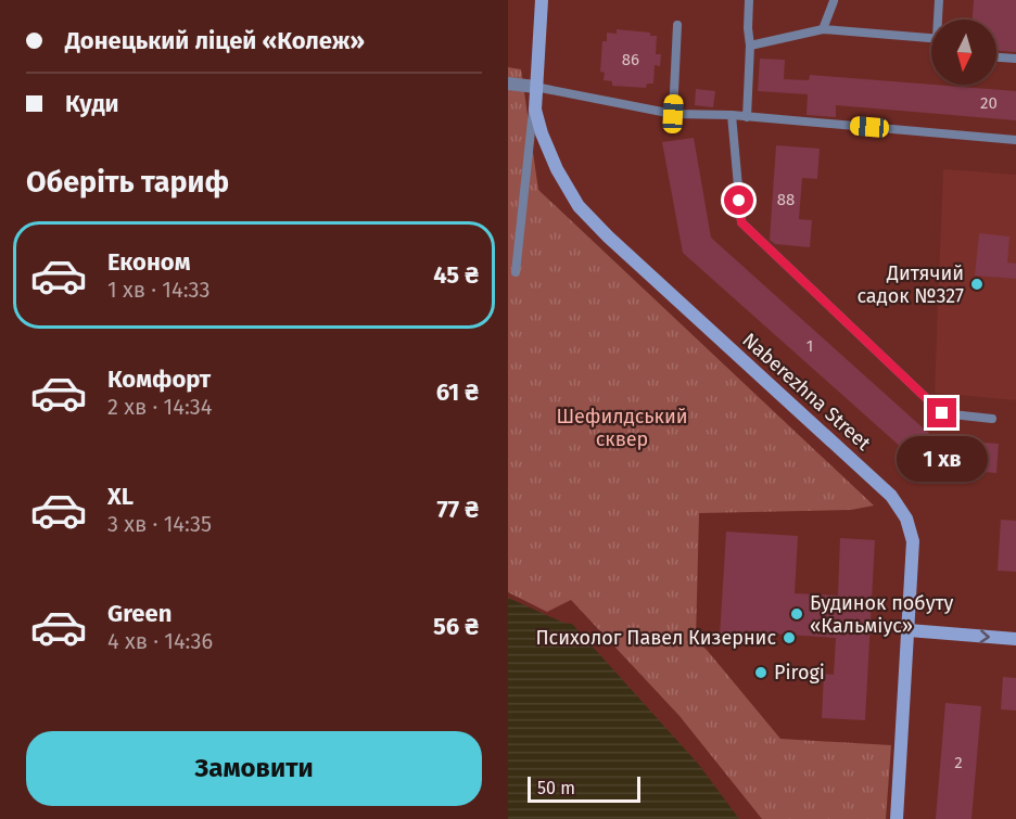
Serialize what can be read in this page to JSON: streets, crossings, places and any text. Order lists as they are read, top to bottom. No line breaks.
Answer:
{"streets":{"street":["Naberezhna Street"]},"parks":["Шефилдський сквер"],"places":["Дитячий садок №327","Будинок побуту «Кальміус»","Психолог Павел Кизернис","Pirogi"],"house_numbers":["86","20","88","1","2"],"scale_bar":"50 m","north":"bottom","page":{"banner":["Донецький ліцей «Колеж»","Куди"],"heading":"Оберіть тариф","list":[{"name":"Економ","note":"1 хв · 14:33","value":"45 ₴"},{"name":"Комфорт","note":"2 хв · 14:34","value":"61 ₴"},{"name":"XL","note":"3 хв · 14:35","value":"77 ₴"},{"name":"Green","note":"4 хв · 14:36","value":"56 ₴"}],"bubble":"1 хв","buttons":"Замовити","scale":"50 m"}}
